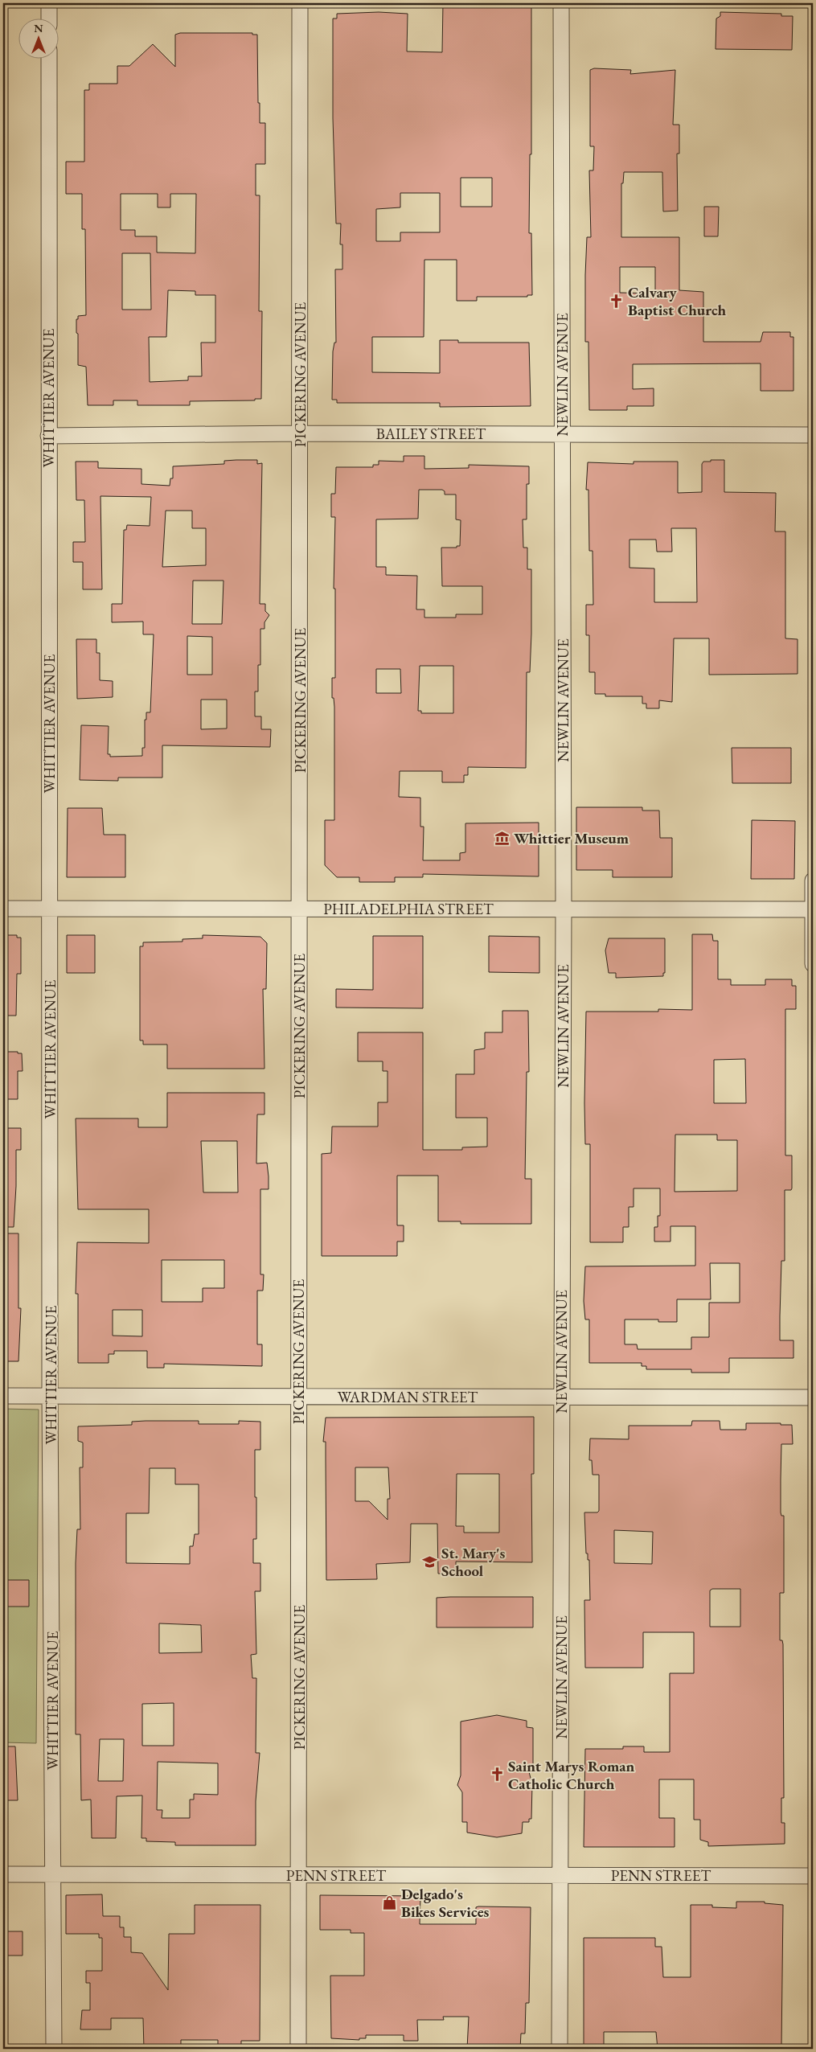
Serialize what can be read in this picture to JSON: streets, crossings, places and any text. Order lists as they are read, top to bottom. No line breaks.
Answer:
{"streets":{"street":["PICKERING AVENUE","NEWLIN AVENUE","WHITTIER AVENUE","BAILEY STREET","PHILADELPHIA STREET","WARDMAN STREET","PENN STREET"]},"crossings":[["PICKERING AVENUE","BAILEY STREET"],["PICKERING AVENUE","PHILADELPHIA STREET"],["PICKERING AVENUE","WARDMAN STREET"],["PICKERING AVENUE","PENN STREET"],["NEWLIN AVENUE","BAILEY STREET"],["NEWLIN AVENUE","PHILADELPHIA STREET"],["NEWLIN AVENUE","WARDMAN STREET"],["NEWLIN AVENUE","PENN STREET"],["WHITTIER AVENUE","BAILEY STREET"],["WHITTIER AVENUE","PHILADELPHIA STREET"],["WHITTIER AVENUE","WARDMAN STREET"],["WHITTIER AVENUE","PENN STREET"]],"places":{"church":["Calvary Baptist Church","Saint Marys Roman Catholic Church"],"museum":["Whittier Museum"],"school or university":["St. Mary's School"],"shop":["Delgado's Bikes Services"]},"north":"top"}
